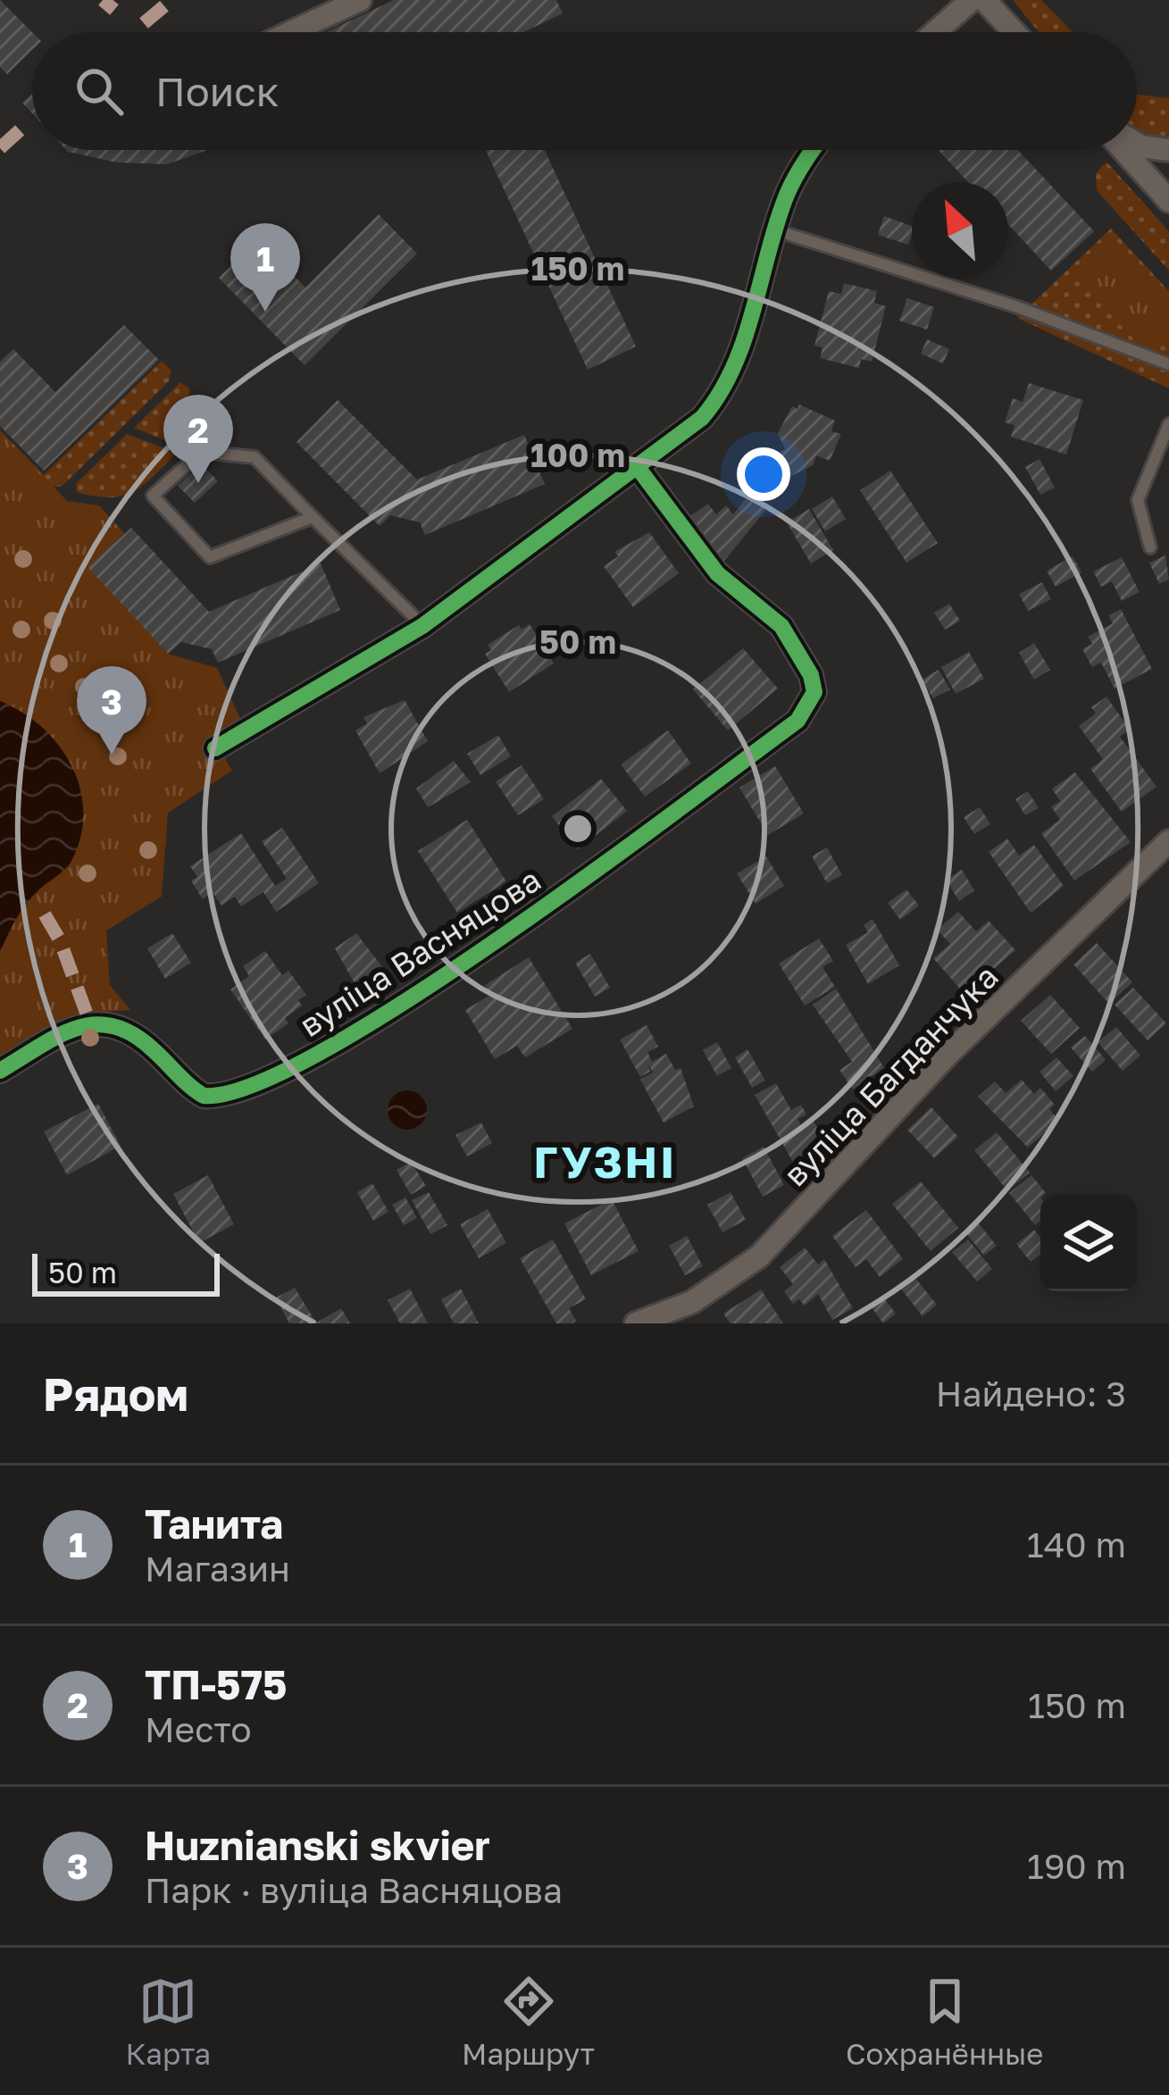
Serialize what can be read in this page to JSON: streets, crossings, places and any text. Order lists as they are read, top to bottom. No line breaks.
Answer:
{"streets":{"street":["вуліца Васняцова","вуліца Багданчука"]},"districts":["ГУЗНІ"],"scale_bar":"50 m","north":"top left","page":{"search":"Поиск","pins":["1","2","3"],"scale":"50 m","heading":["Рядом","Найдено: 3"],"list":[{"mark":"1","name":"Танита","note":"Магазин","value":"140 m"},{"mark":"2","name":"ТП-575","note":"Место","value":"150 m"},{"mark":"3","name":"Huznianski skvier","note":"Парк · вуліца Васняцова","value":"190 m"}],"nav":["Карта","Маршрут","Сохранённые"]},"rings":["150 m","100 m","50 m"]}
